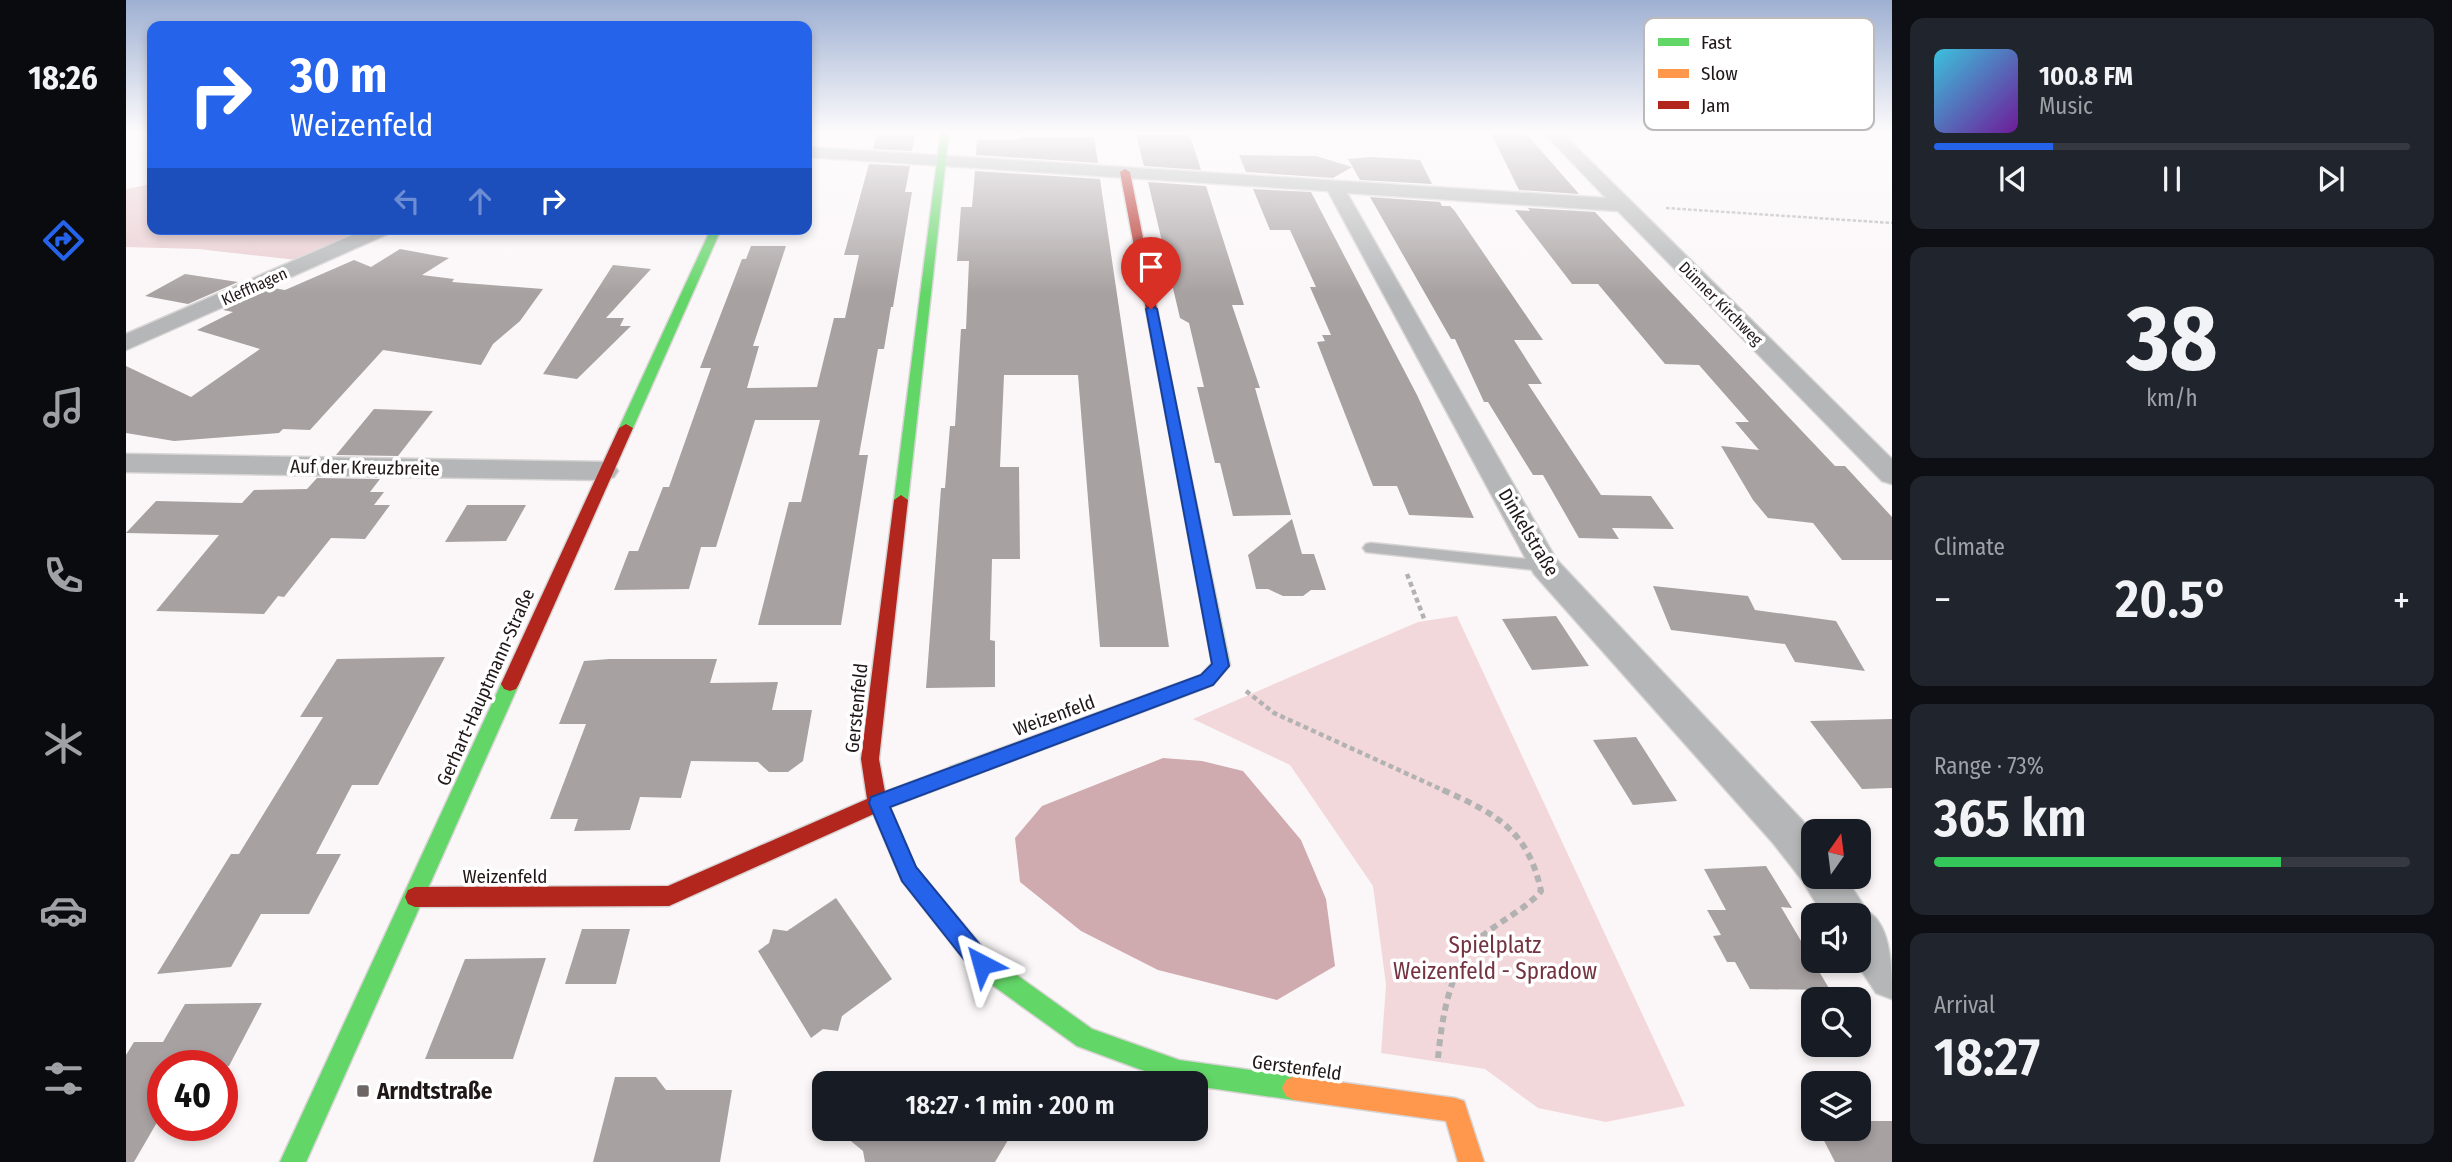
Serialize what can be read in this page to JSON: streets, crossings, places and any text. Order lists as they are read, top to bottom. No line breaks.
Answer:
{"streets":{"street":["Kleffhagen","Dünner Kirchweg","Auf der Kreuzbreite","Dinkelstraße","Gerhart-Hauptmann-Straße","Gerstenfeld","Weizenfeld"]},"crossings":[["Auf der Kreuzbreite","Gerhart-Hauptmann-Straße"],["Gerhart-Hauptmann-Straße","Weizenfeld"],["Gerstenfeld","Weizenfeld"]],"parks":["Spielplatz Weizenfeld - Spradow"],"places":{"transit":["Arndtstraße"]},"legend":["Fast","Slow","Jam"],"north":"top","page":{"tabs":"18:26","turn":["30 m","Weizenfeld"],"song":["100.8 FM","Music"],"tile":[["38","km/h"],"Climate",["Range · 73%","365 km"],["Arrival","18:27"]],"heat":["−","20.5°","+"],"limit":"40","trip":"18:27 · 1 min · 200 m"}}
